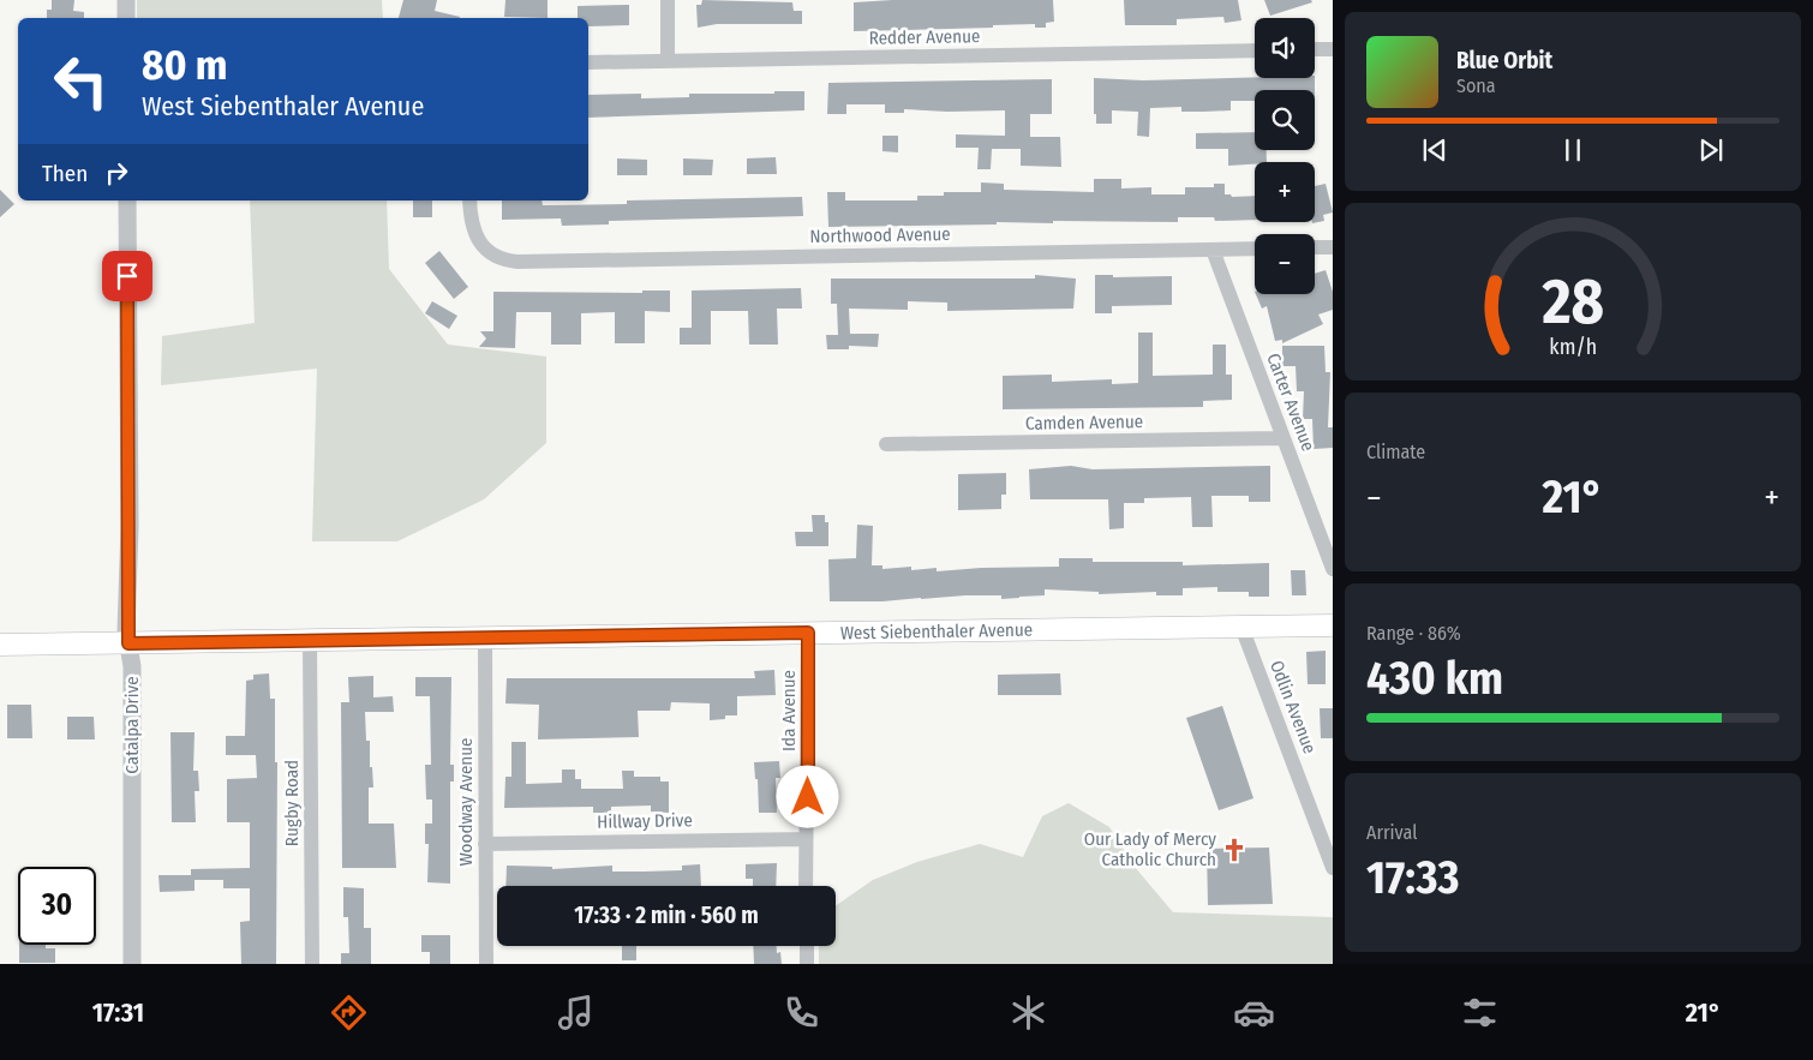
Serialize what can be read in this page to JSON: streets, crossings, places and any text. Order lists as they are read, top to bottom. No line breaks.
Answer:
{"streets":{"main road":["West Siebenthaler Avenue"],"street":["Redder Avenue","Northwood Avenue","Carter Avenue","Camden Avenue","Odlin Avenue","Ida Avenue","Catalpa Drive","Woodway Avenue","Rugby Road","Hillway Drive"]},"crossings":[["Northwood Avenue","Carter Avenue"],["Carter Avenue","Camden Avenue"],["West Siebenthaler Avenue","Odlin Avenue"],["West Siebenthaler Avenue","Ida Avenue"],["West Siebenthaler Avenue","Catalpa Drive"],["West Siebenthaler Avenue","Woodway Avenue"],["West Siebenthaler Avenue","Rugby Road"],["Ida Avenue","Hillway Drive"],["Woodway Avenue","Hillway Drive"]],"places":{"church":["Our Lady of Mercy Catholic Church"]},"page":{"map_buttons":["+","−"],"turn":["80 m","West Siebenthaler Avenue"],"song":["Blue Orbit","Sona"],"then":"Then","tile":["Climate",["Range · 86%","430 km"],["Arrival","17:33"]],"heat":["−","21°","+"],"limit":"30","trip":"17:33 · 2 min · 560 m","tabs":["17:31","21°"],"gauge":["28","km/h"]}}
